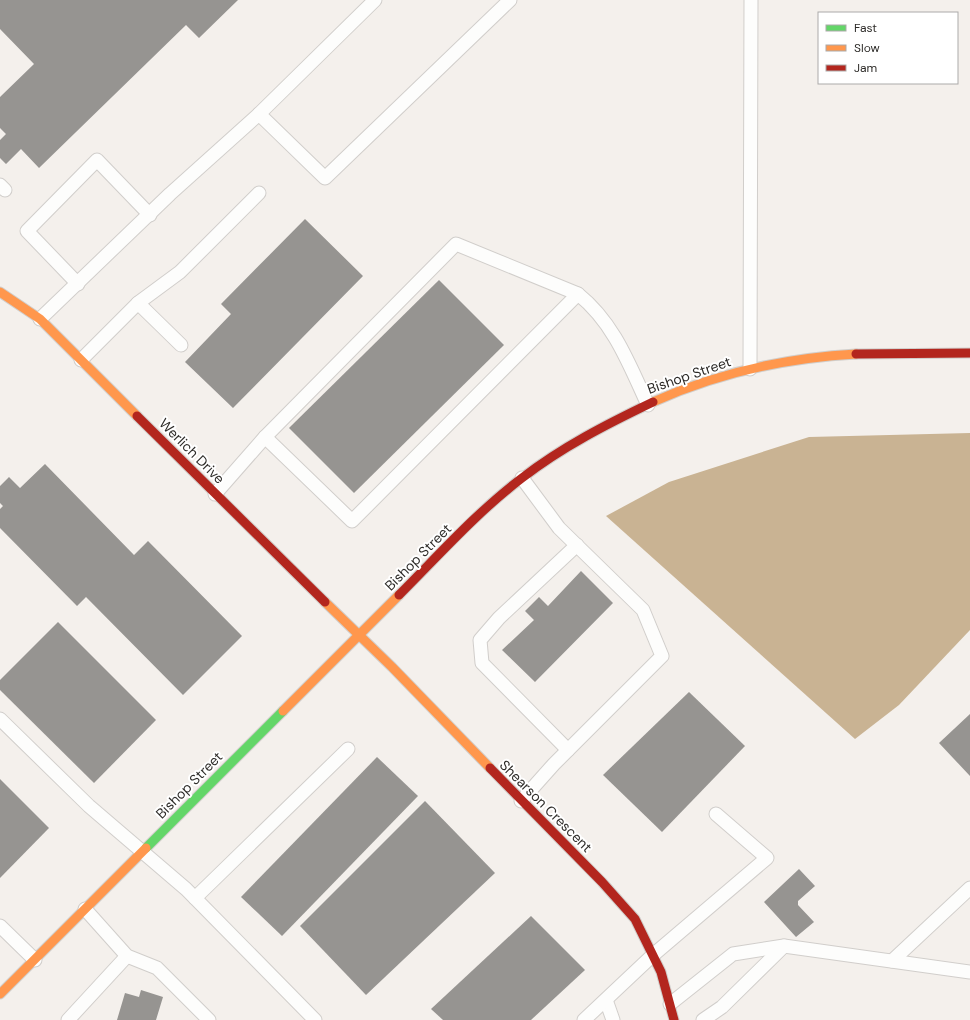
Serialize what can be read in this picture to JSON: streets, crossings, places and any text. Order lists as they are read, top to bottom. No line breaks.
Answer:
{"streets":{"street":["Bishop Street","Werlich Drive","Shearson Crescent"]},"crossings":[["Bishop Street","Werlich Drive"],["Bishop Street","Shearson Crescent"],["Werlich Drive","Shearson Crescent"]],"legend":["Fast","Slow","Jam"]}
